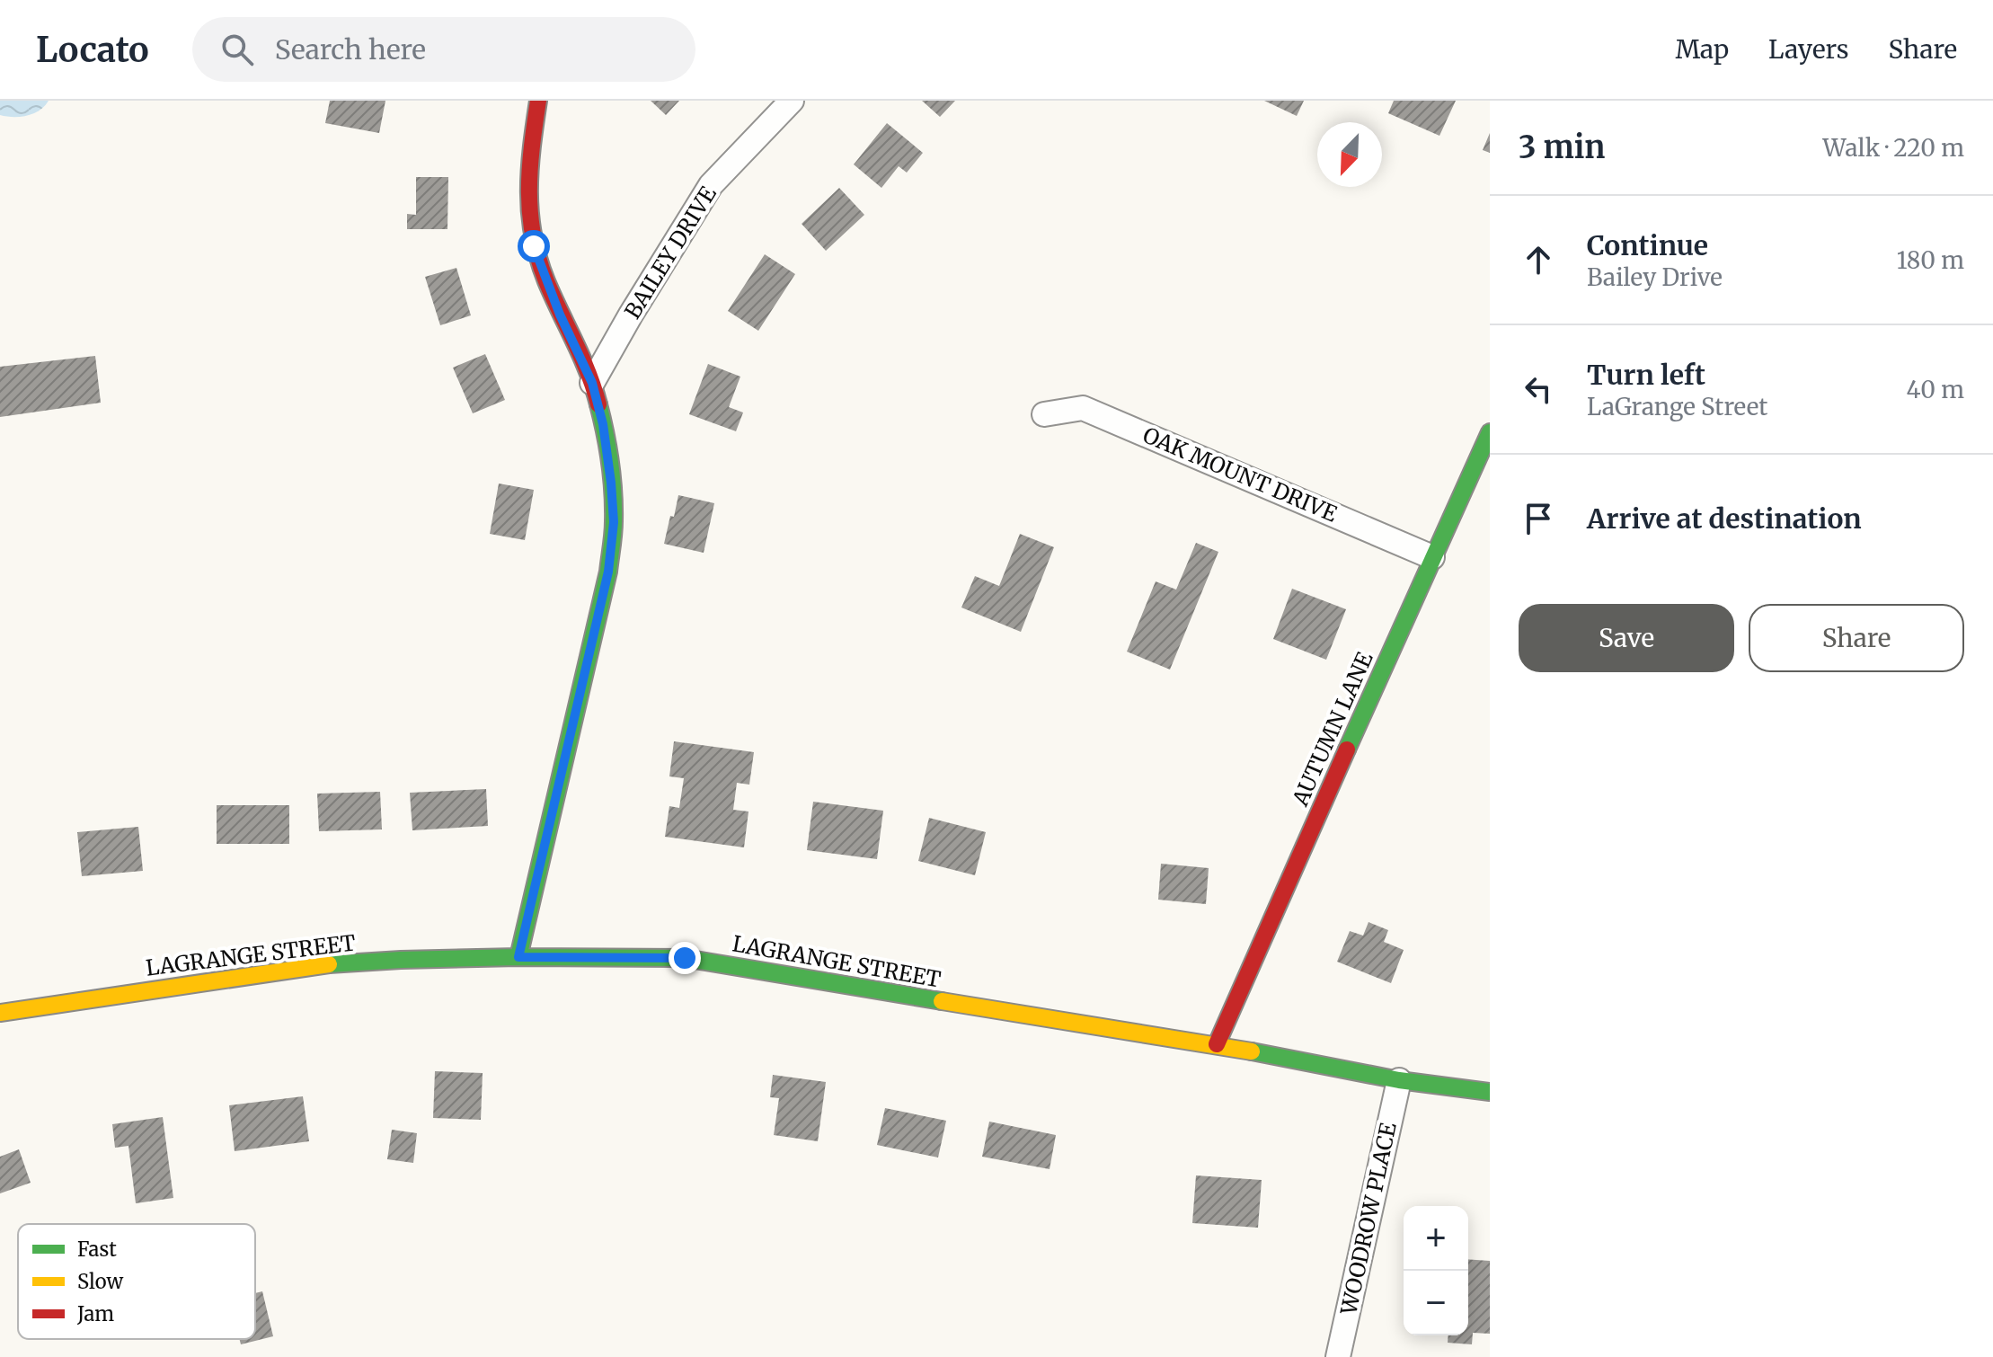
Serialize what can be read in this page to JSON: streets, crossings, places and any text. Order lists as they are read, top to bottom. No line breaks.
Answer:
{"streets":{"street":["BAILEY DRIVE","OAK MOUNT DRIVE","AUTUMN LANE","LAGRANGE STREET","WOODROW PLACE"]},"crossings":[["OAK MOUNT DRIVE","AUTUMN LANE"],["AUTUMN LANE","LAGRANGE STREET"],["LAGRANGE STREET","WOODROW PLACE"]],"legend":["Fast","Slow","Jam"],"north":"bottom left","page":{"header":"Locato","search":"Search here","nav":["Map","Layers","Share"],"heading":["3 min","Walk · 220 m"],"list":[["Continue","Bailey Drive","180 m"],["Turn left","LaGrange Street","40 m"],"Arrive at destination"],"buttons":["Save","Share"],"map_buttons":["+","−"]}}
